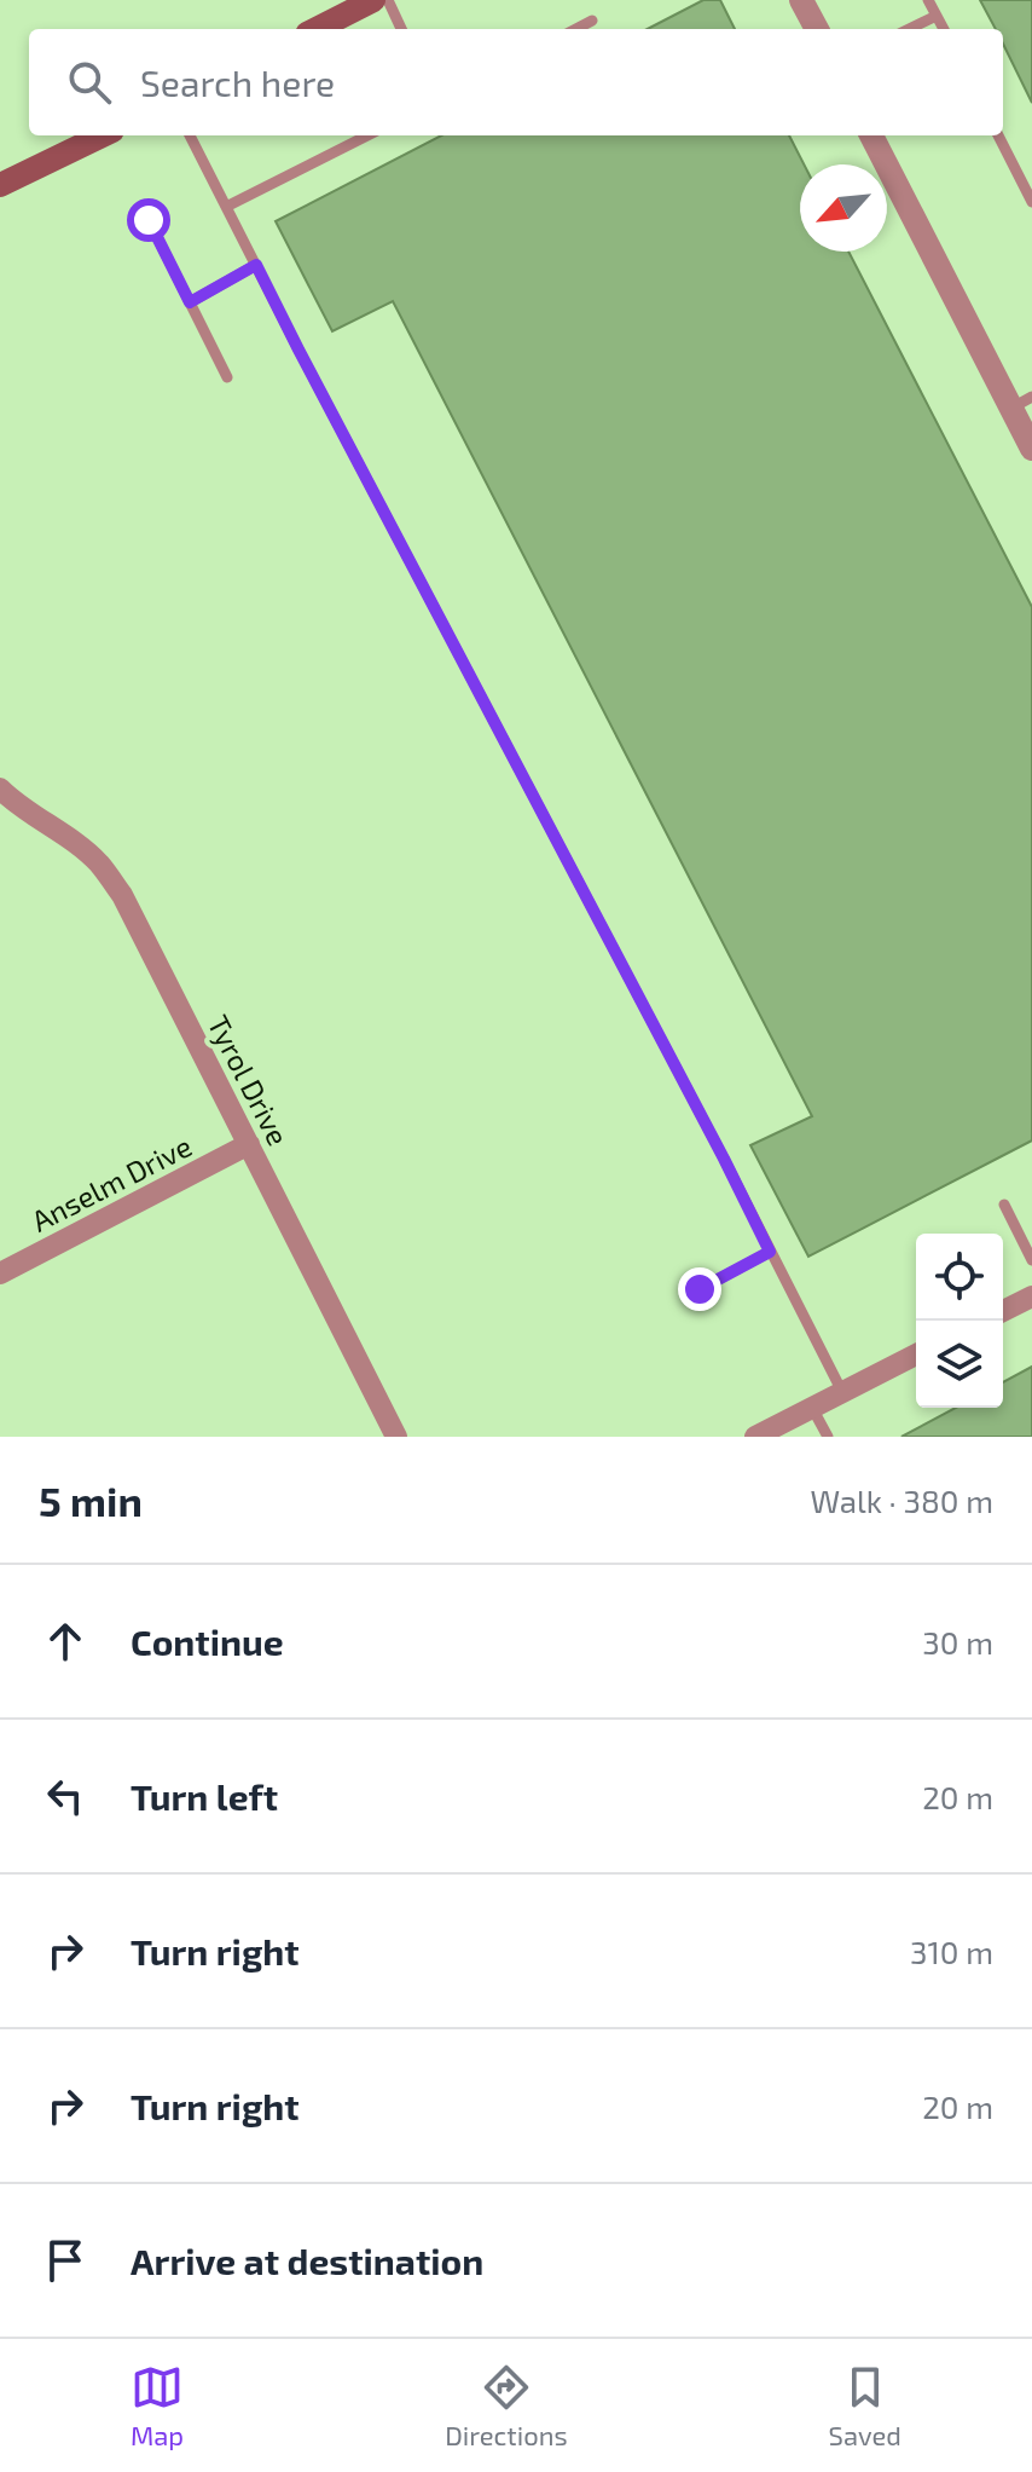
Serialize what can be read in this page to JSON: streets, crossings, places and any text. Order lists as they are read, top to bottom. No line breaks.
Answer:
{"streets":{"street":["Tyrol Drive","Anselm Drive"]},"crossings":[["Tyrol Drive","Anselm Drive"]],"north":"bottom left","page":{"search":"Search here","heading":["5 min","Walk · 380 m"],"list":[["Continue","30 m"],["Turn left","20 m"],["Turn right","310 m"],["Turn right","20 m"],"Arrive at destination"],"nav":["Map","Directions","Saved"]}}
